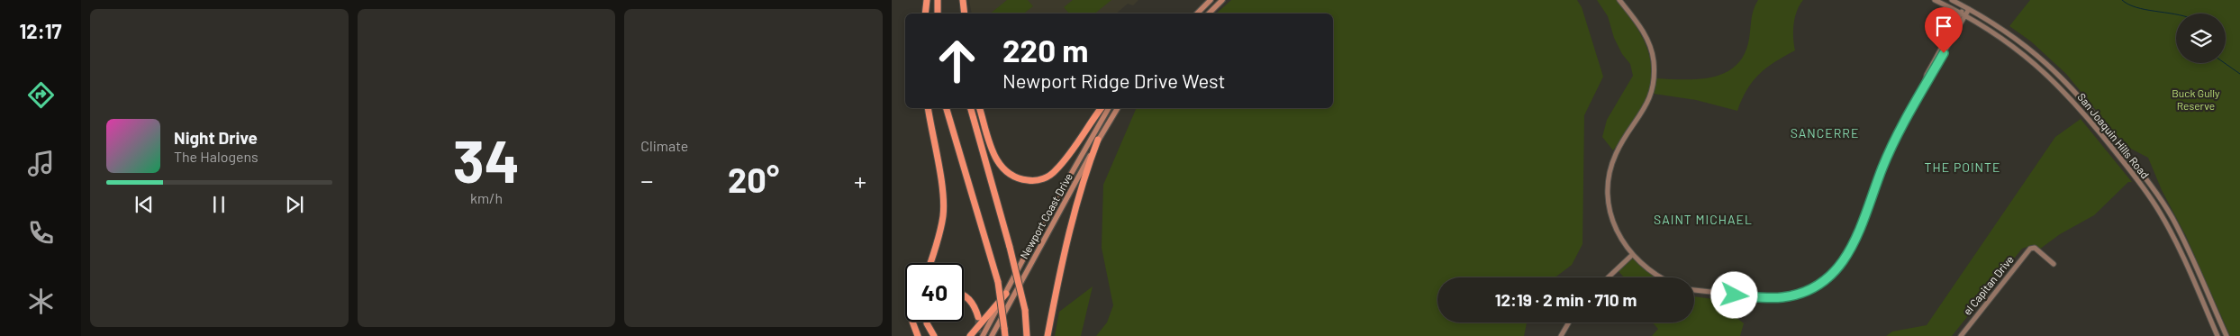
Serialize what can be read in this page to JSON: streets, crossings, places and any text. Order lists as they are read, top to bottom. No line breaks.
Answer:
{"streets":{"main road":["Newport Coast Drive"],"street":["San Joaquin Hills Road","el Capitan Drive"]},"districts":["SANCERRE","THE POINTE","SAINT MICHAEL"],"parks":["Buck Gully Reserve"],"page":{"tabs":"12:17","tile":[["34","km/h"],"Climate"],"turn":["220 m","Newport Ridge Drive West"],"song":["Night Drive","The Halogens"],"heat":["−","20°","+"],"limit":"40","trip":"12:19 · 2 min · 710 m"}}
